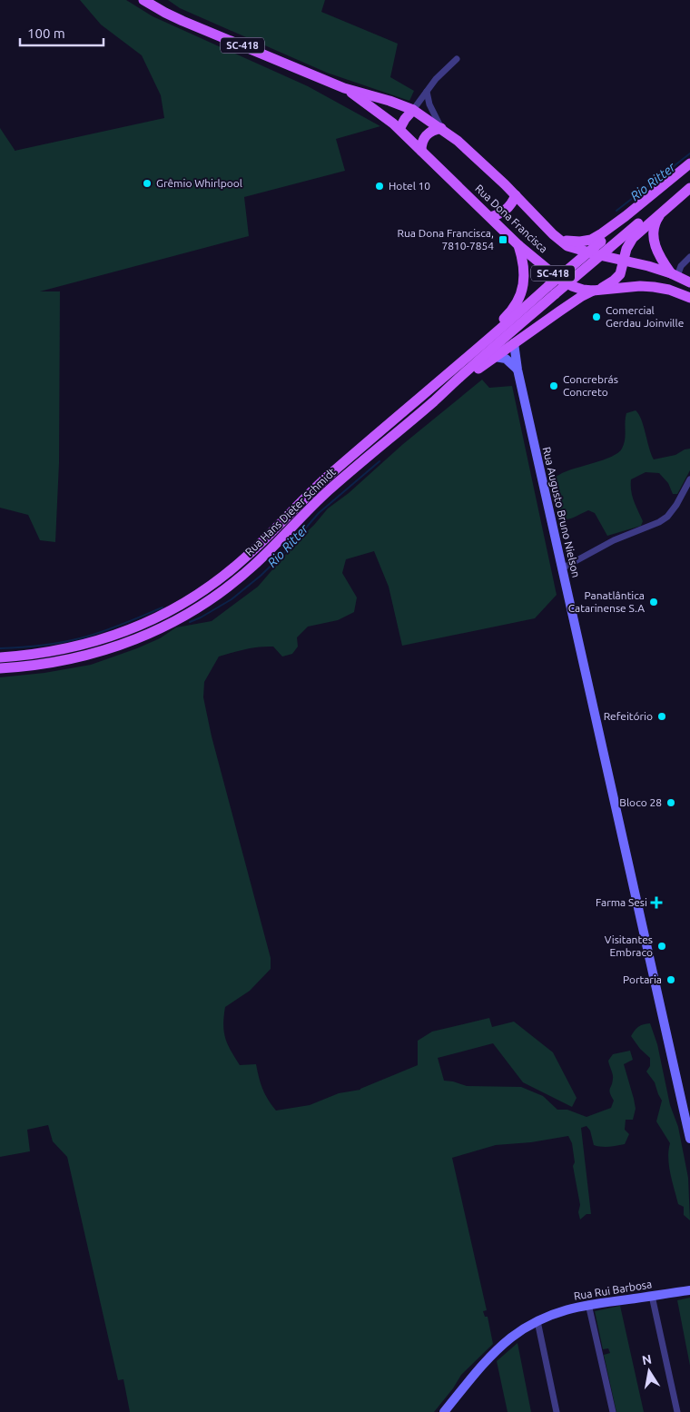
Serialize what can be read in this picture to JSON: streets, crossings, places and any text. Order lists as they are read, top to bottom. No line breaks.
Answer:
{"streets":{"main road":["SC-418","Rua Dona Francisca","Rua Hans Dieter Schmidt","Rua Augusto Bruno Nielson","Rua Rui Barbosa"]},"water":["Rio Ritter"],"places":{"other":["Grêmio Whirlpool","Hotel 10","Comercial Gerdau Joinville","Concrebrás Concreto","Panatlântica Catarinense S.A","Refeitório","Bloco 28","Visitantes Embraco","Portaria"],"transit":["Rua Dona Francisca, 7810-7854"],"health":["Farma Sesi"]},"scale_bar":"100 m","north":"top"}
